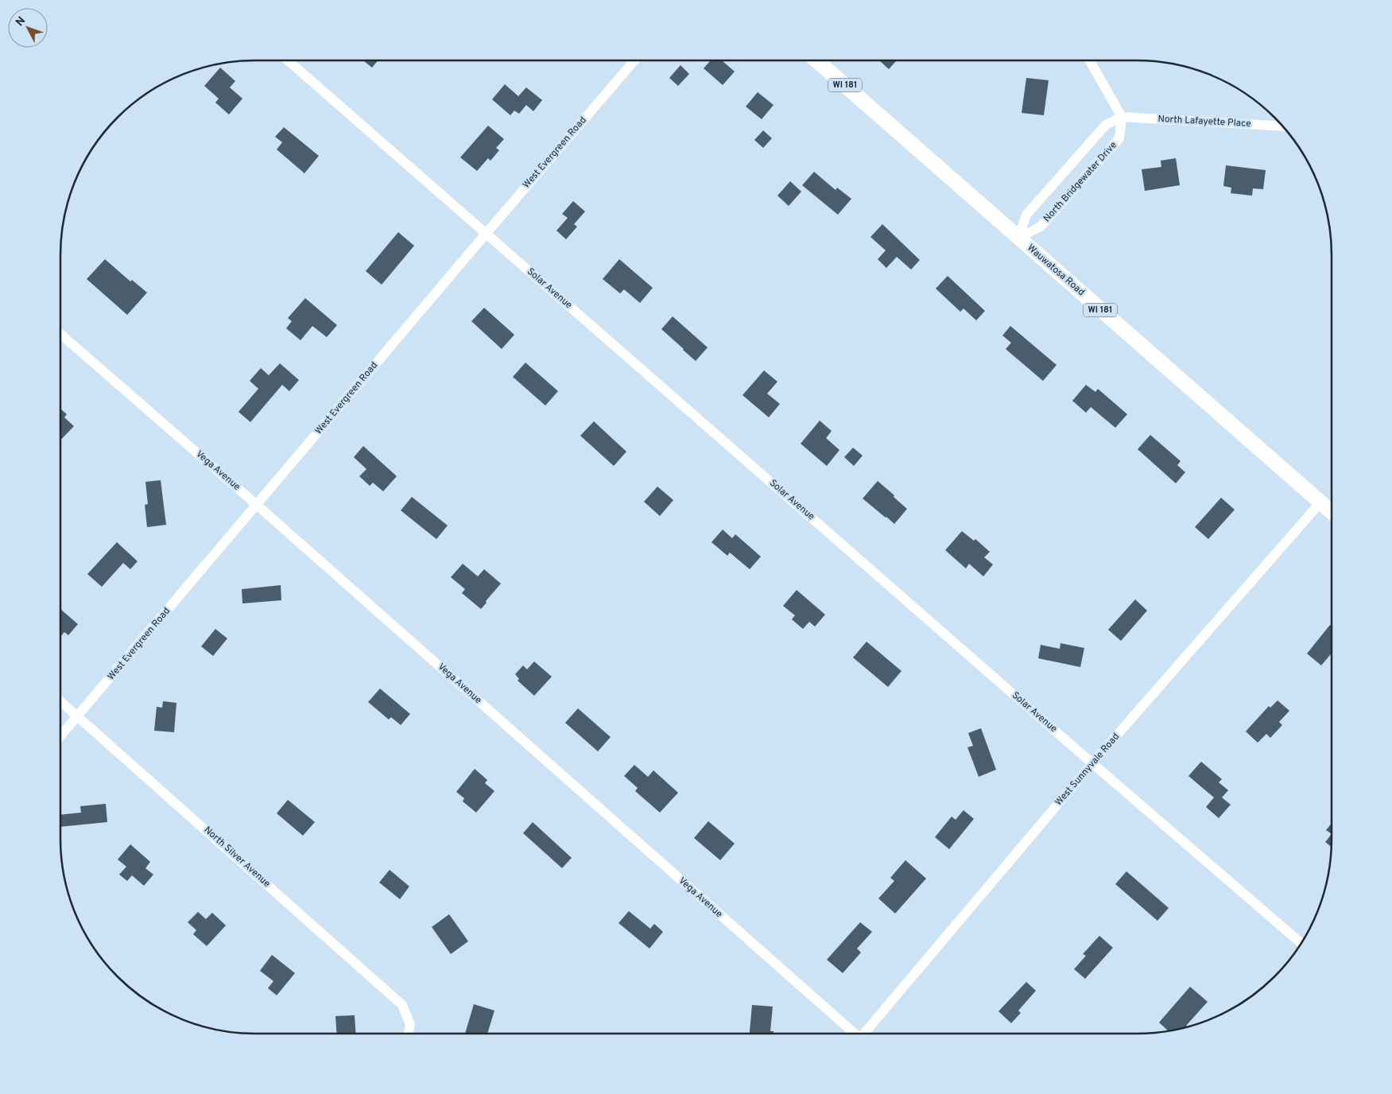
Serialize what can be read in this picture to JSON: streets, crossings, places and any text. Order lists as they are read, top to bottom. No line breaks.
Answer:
{"streets":{"main road":["WI 181","Wauwatosa Road"],"street":["North Lafayette Place","West Evergreen Road","North Bridgewater Drive","Solar Avenue","Vega Avenue","West Sunnyvale Road","North Silver Avenue"]},"crossings":[["North Lafayette Place","North Bridgewater Drive"],["West Evergreen Road","Solar Avenue"],["West Evergreen Road","Vega Avenue"],["West Evergreen Road","North Silver Avenue"],["North Bridgewater Drive","Wauwatosa Road"],["Wauwatosa Road","West Sunnyvale Road"],["Solar Avenue","West Sunnyvale Road"]],"north":"top left"}
